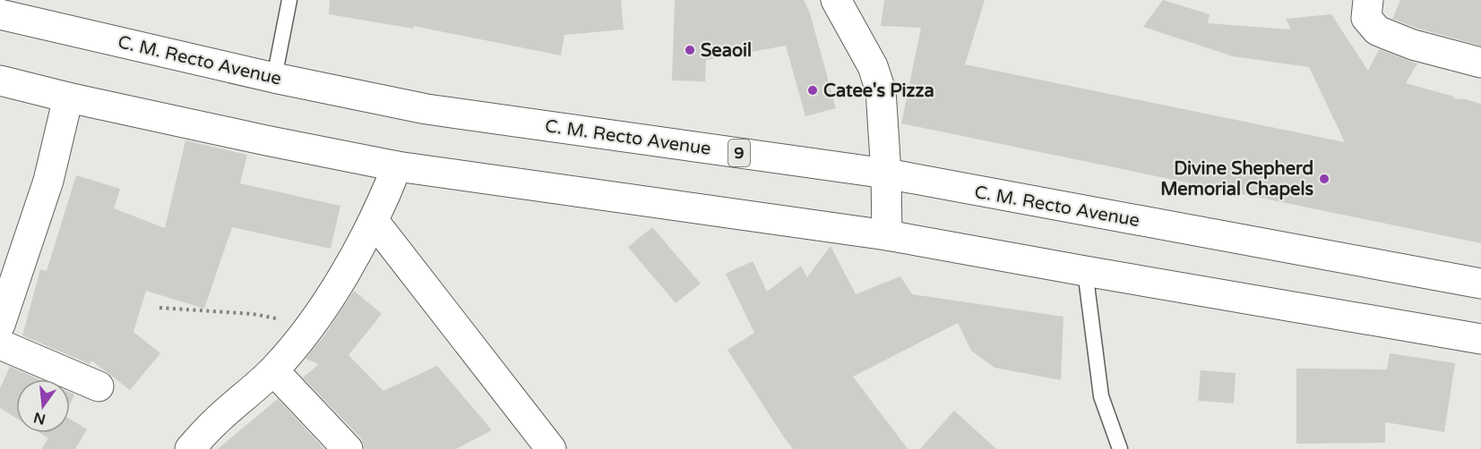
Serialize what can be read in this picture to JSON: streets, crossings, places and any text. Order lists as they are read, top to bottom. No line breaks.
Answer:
{"streets":{"main road":["C. M. Recto Avenue","9"]},"places":["Seaoil","Catee's Pizza","Divine Shepherd Memorial Chapels"],"north":"bottom"}
